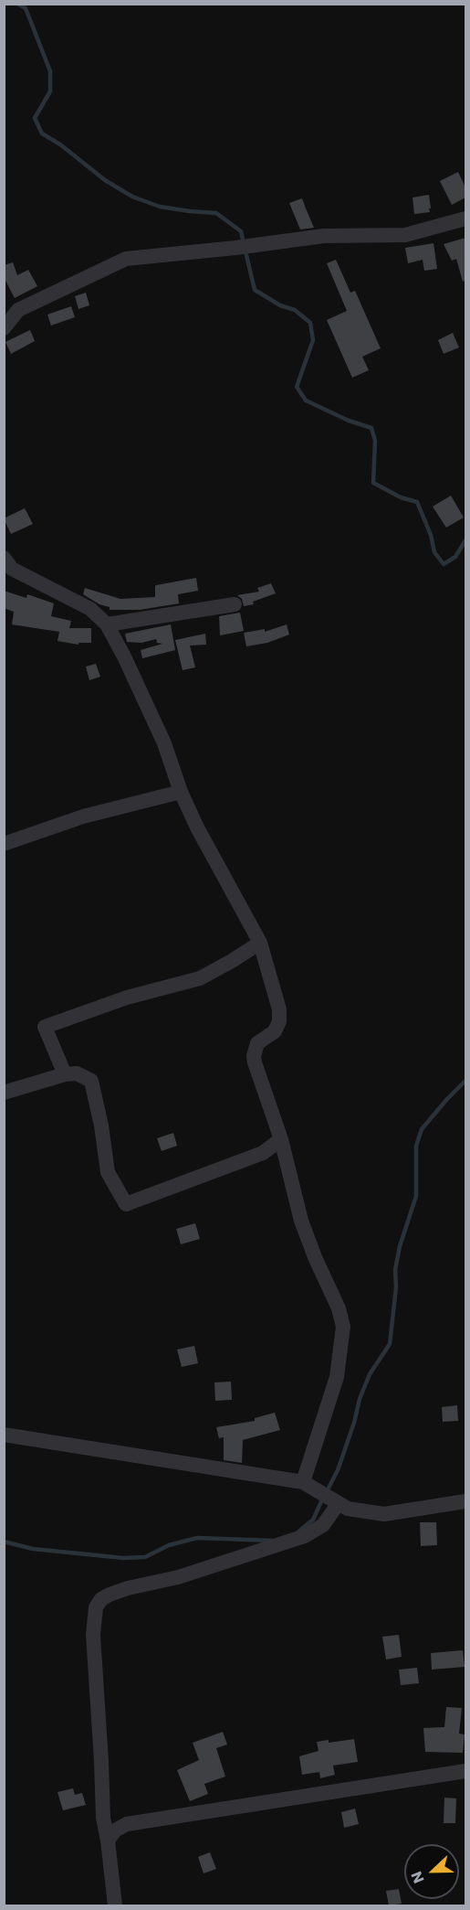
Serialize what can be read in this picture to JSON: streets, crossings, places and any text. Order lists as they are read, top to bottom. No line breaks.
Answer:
{"north":"left"}
